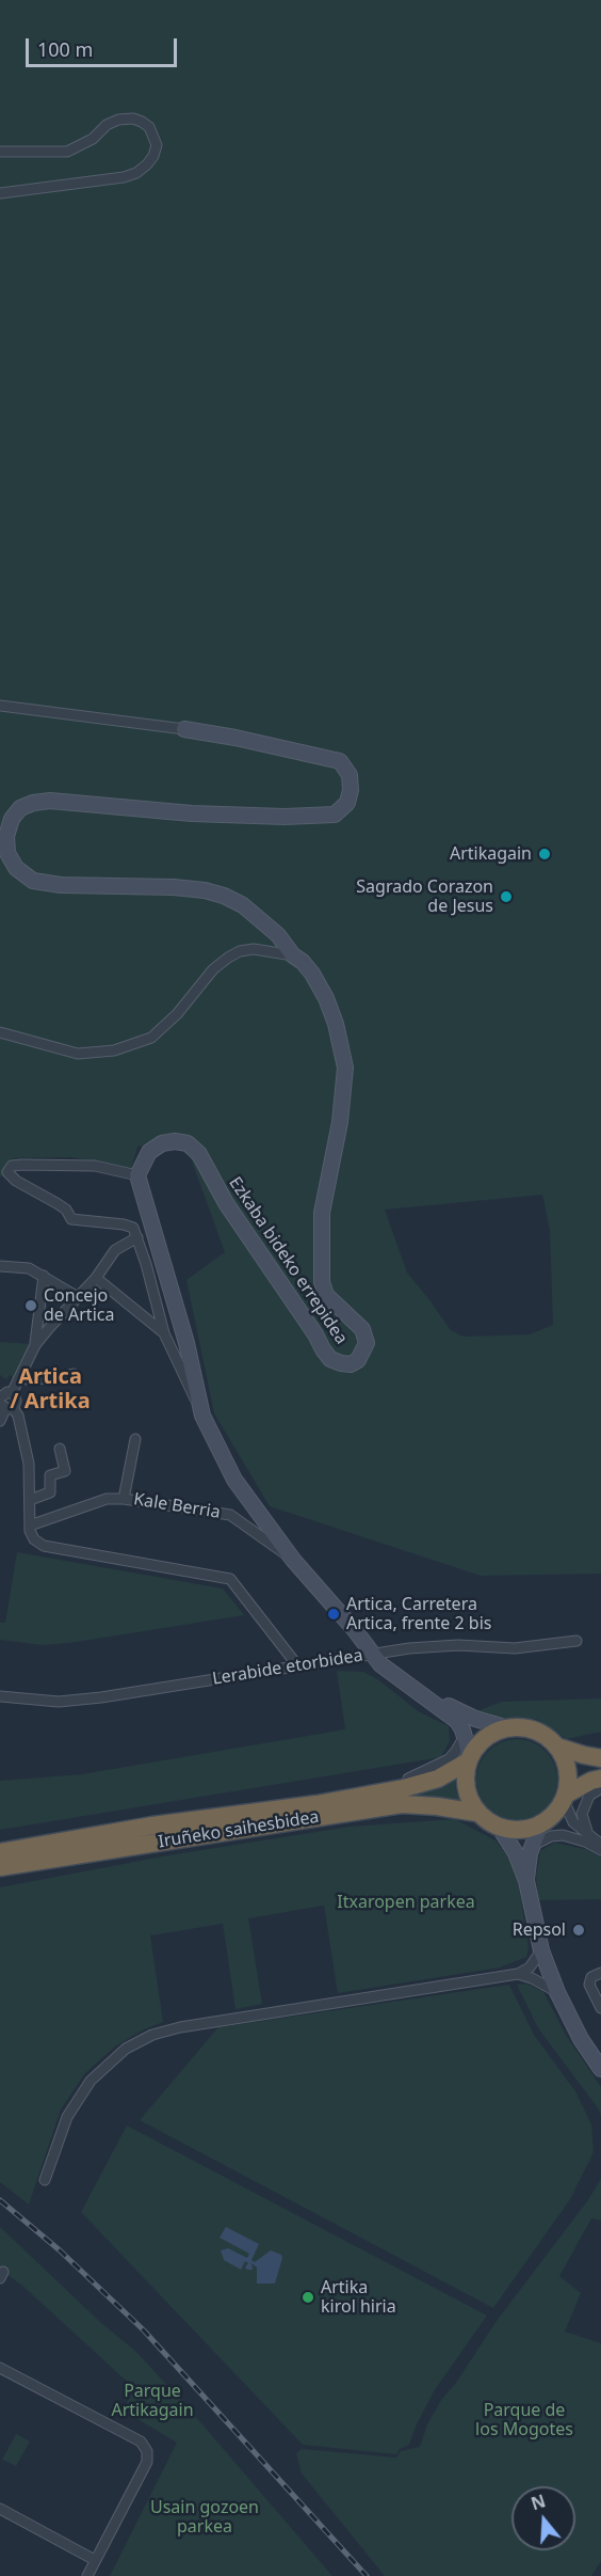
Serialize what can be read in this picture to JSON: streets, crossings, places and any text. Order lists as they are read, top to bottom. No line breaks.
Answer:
{"streets":{"highway":["Iruñeko saihesbidea"],"street":["Ezkaba bideko errepidea","Kale Berria","Lerabide etorbidea"]},"districts":["Artica / Artika"],"parks":["Itxaropen parkea","Parque Artikagain","Parque de los Mogotes","Usain gozoen parkea"],"places":["Artikagain","Sagrado Corazon de Jesus","Concejo de Artica","Artica, Carretera Artica, frente 2 bis","Repsol","Artika kirol hiria"],"scale_bar":"100 m","north":"top"}
